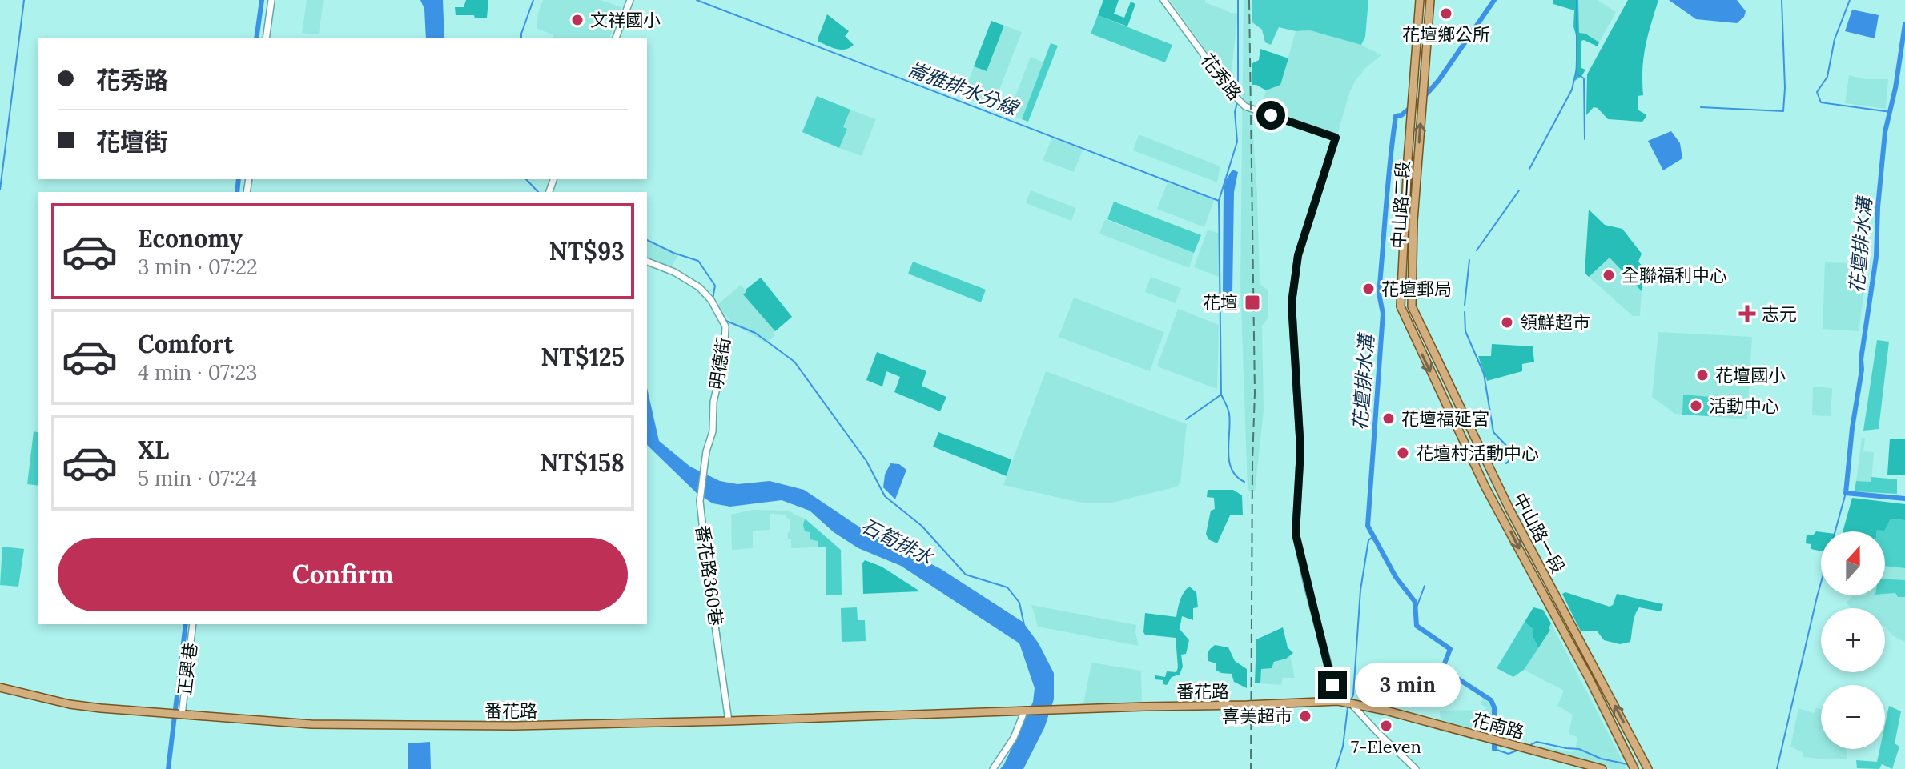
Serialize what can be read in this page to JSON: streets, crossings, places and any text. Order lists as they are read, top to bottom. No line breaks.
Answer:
{"streets":{"main road":["中山路二段","中山路一段","番花路","花南路"],"street":["花秀路","明德街","番花路360巷","正興巷"]},"crossings":[["花秀路","番花路"],["中山路二段","中山路一段"],["明德街","番花路360巷"],["番花路360巷","番花路"],["正興巷","番花路"],["番花路","花南路"]],"water":["崙雅排水分線","花壇排水溝","石筍排水"],"places":{"other":["花壇鄉公所","文祥國小","全聯福利中心","花壇郵局","領鮮超市","花壇國小","活動中心","花壇福延宮","花壇村活動中心","喜美超市","7-Eleven"],"transit":["花壇"],"health":["志元"]},"north":"top","page":{"banner":["花秀路","花壇街"],"list":[{"name":"Economy","note":"3 min · 07:22","value":"NT$93"},{"name":"Comfort","note":"4 min · 07:23","value":"NT$125"},{"name":"XL","note":"5 min · 07:24","value":"NT$158"}],"buttons":"Confirm","map_buttons":["+","−"],"bubble":"3 min"}}
